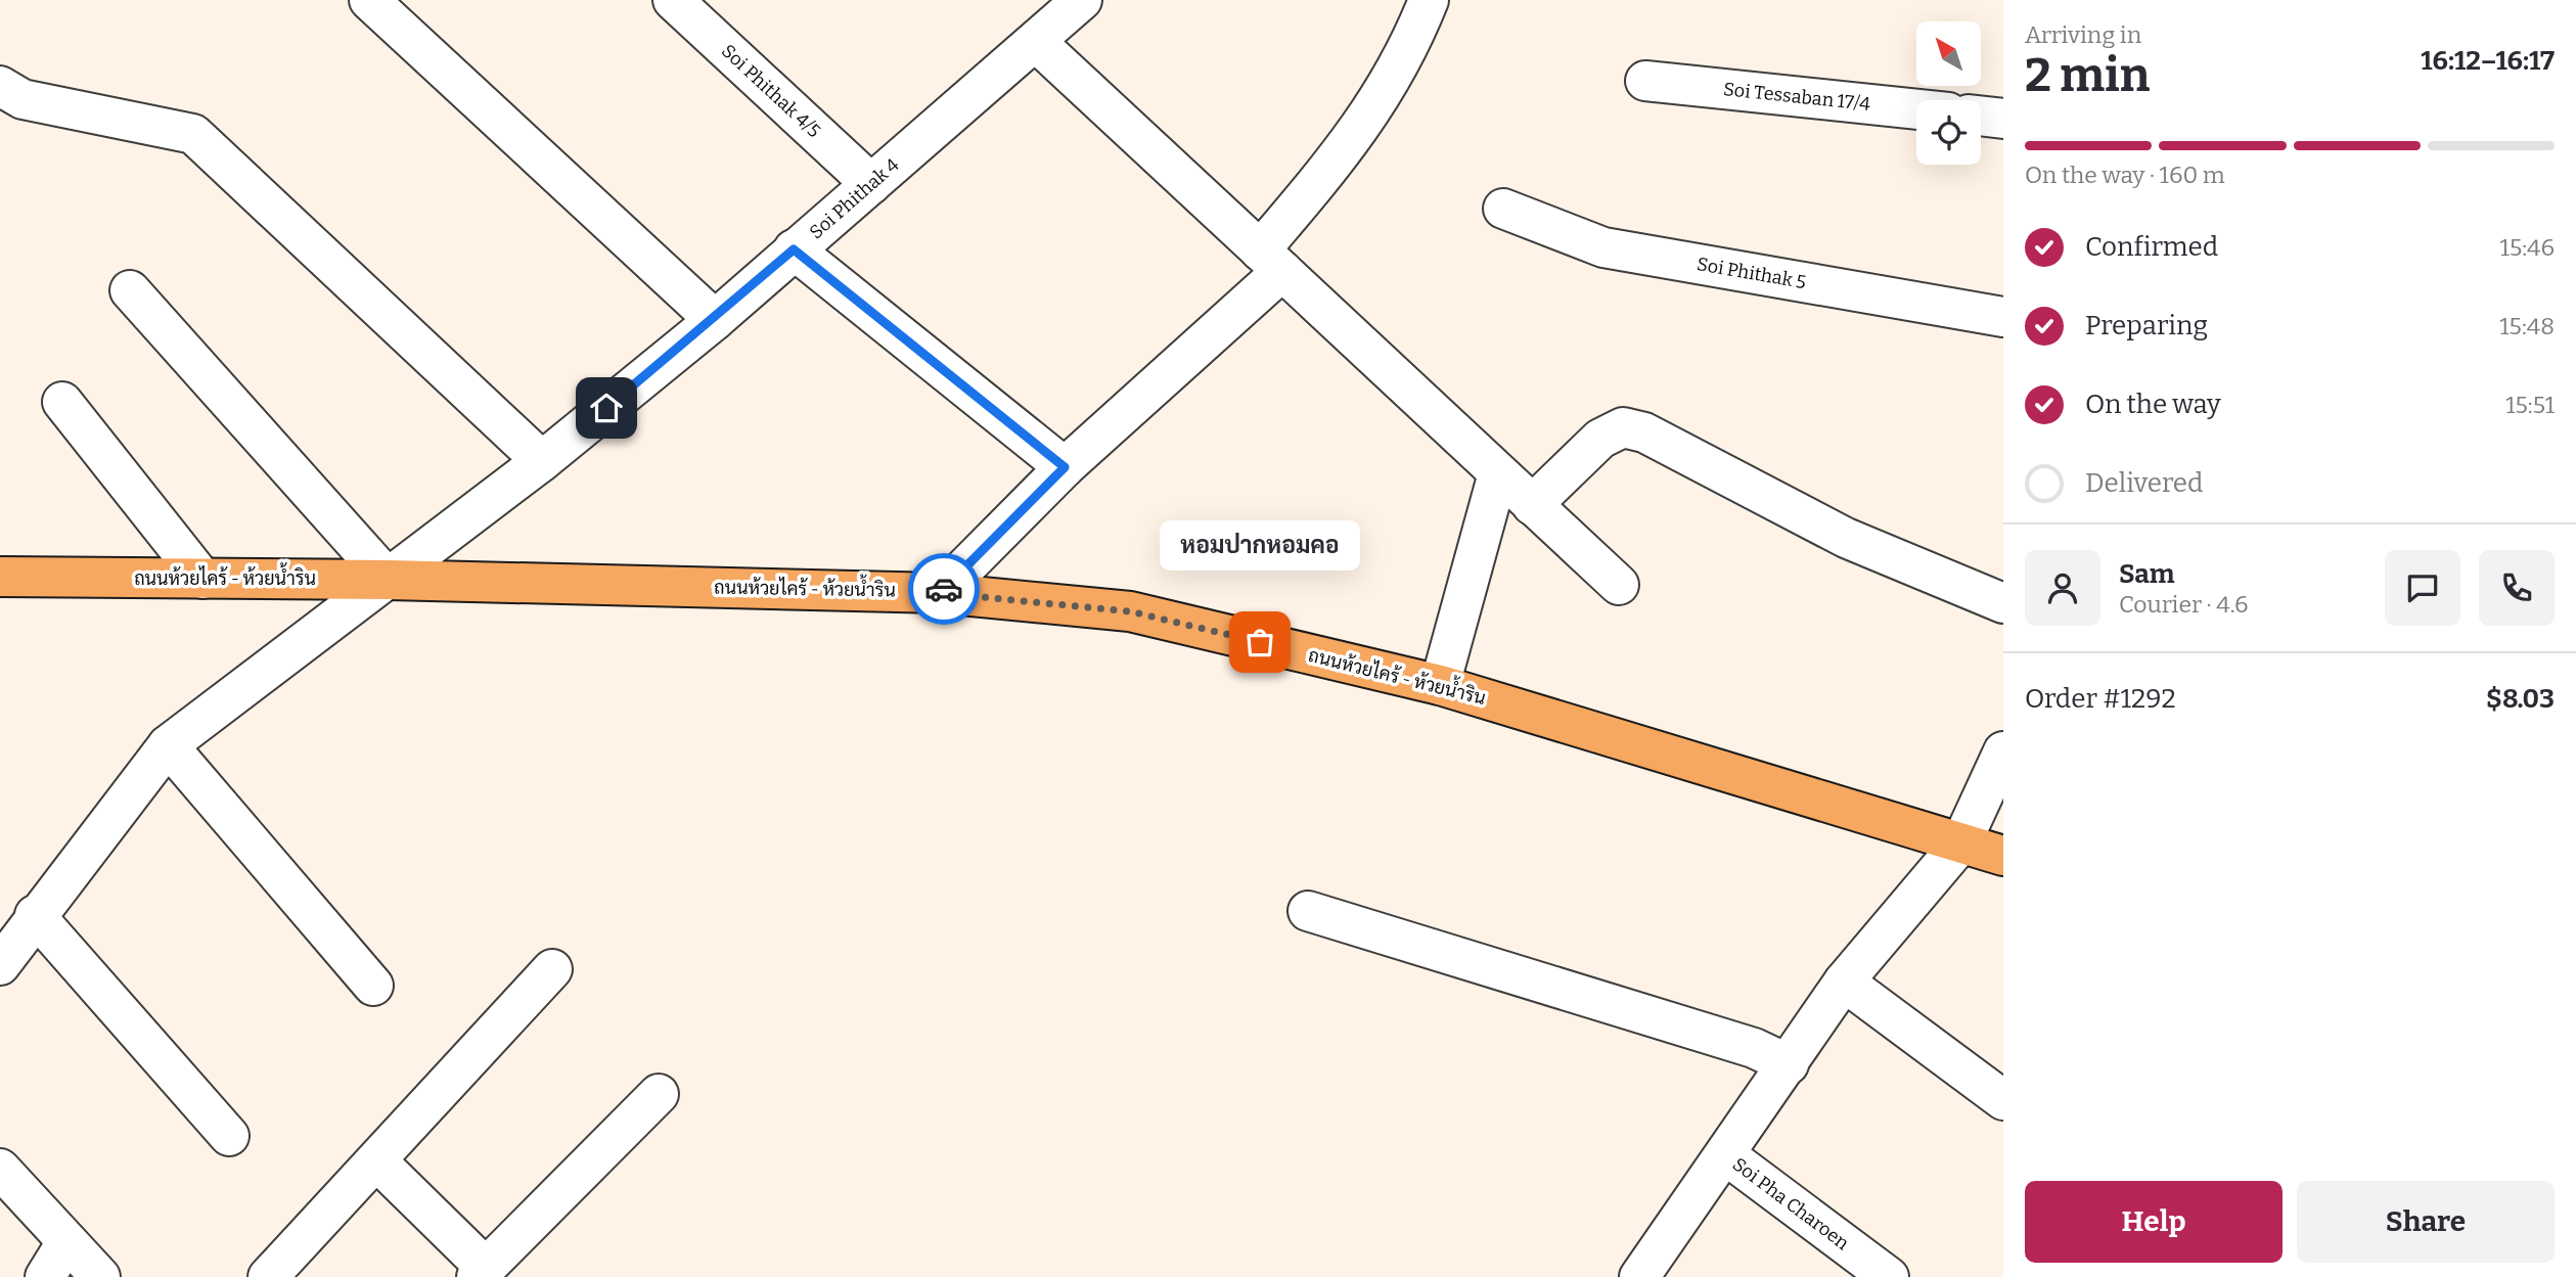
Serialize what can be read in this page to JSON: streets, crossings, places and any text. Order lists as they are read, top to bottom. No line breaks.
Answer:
{"streets":{"main road":["ถนนห้วยไคร้ - ห้วยน้ำริน"],"street":["Soi Phithak 4/5","Soi Tessaban 17/4","Soi Phithak 4","Soi Phithak 5","Soi Pha Charoen"]},"crossings":[["Soi Phithak 4/5","Soi Phithak 4"],["Soi Phithak 4","ถนนห้วยไคร้ - ห้วยน้ำริน"]],"places":["หอมปากหอมคอ"],"north":"top left","page":{"heading":["2 min","Arriving in","16:12–16:17"],"panel":["Sam","Courier · 4.6","Order #1292","$8.03"],"bar":"On the way · 160 m","list":[["Confirmed","15:46"],["Preparing","15:48"],["On the way","15:51"],"Delivered"],"bubble":"หอมปากหอมคอ","buttons":["Help","Share"]}}
